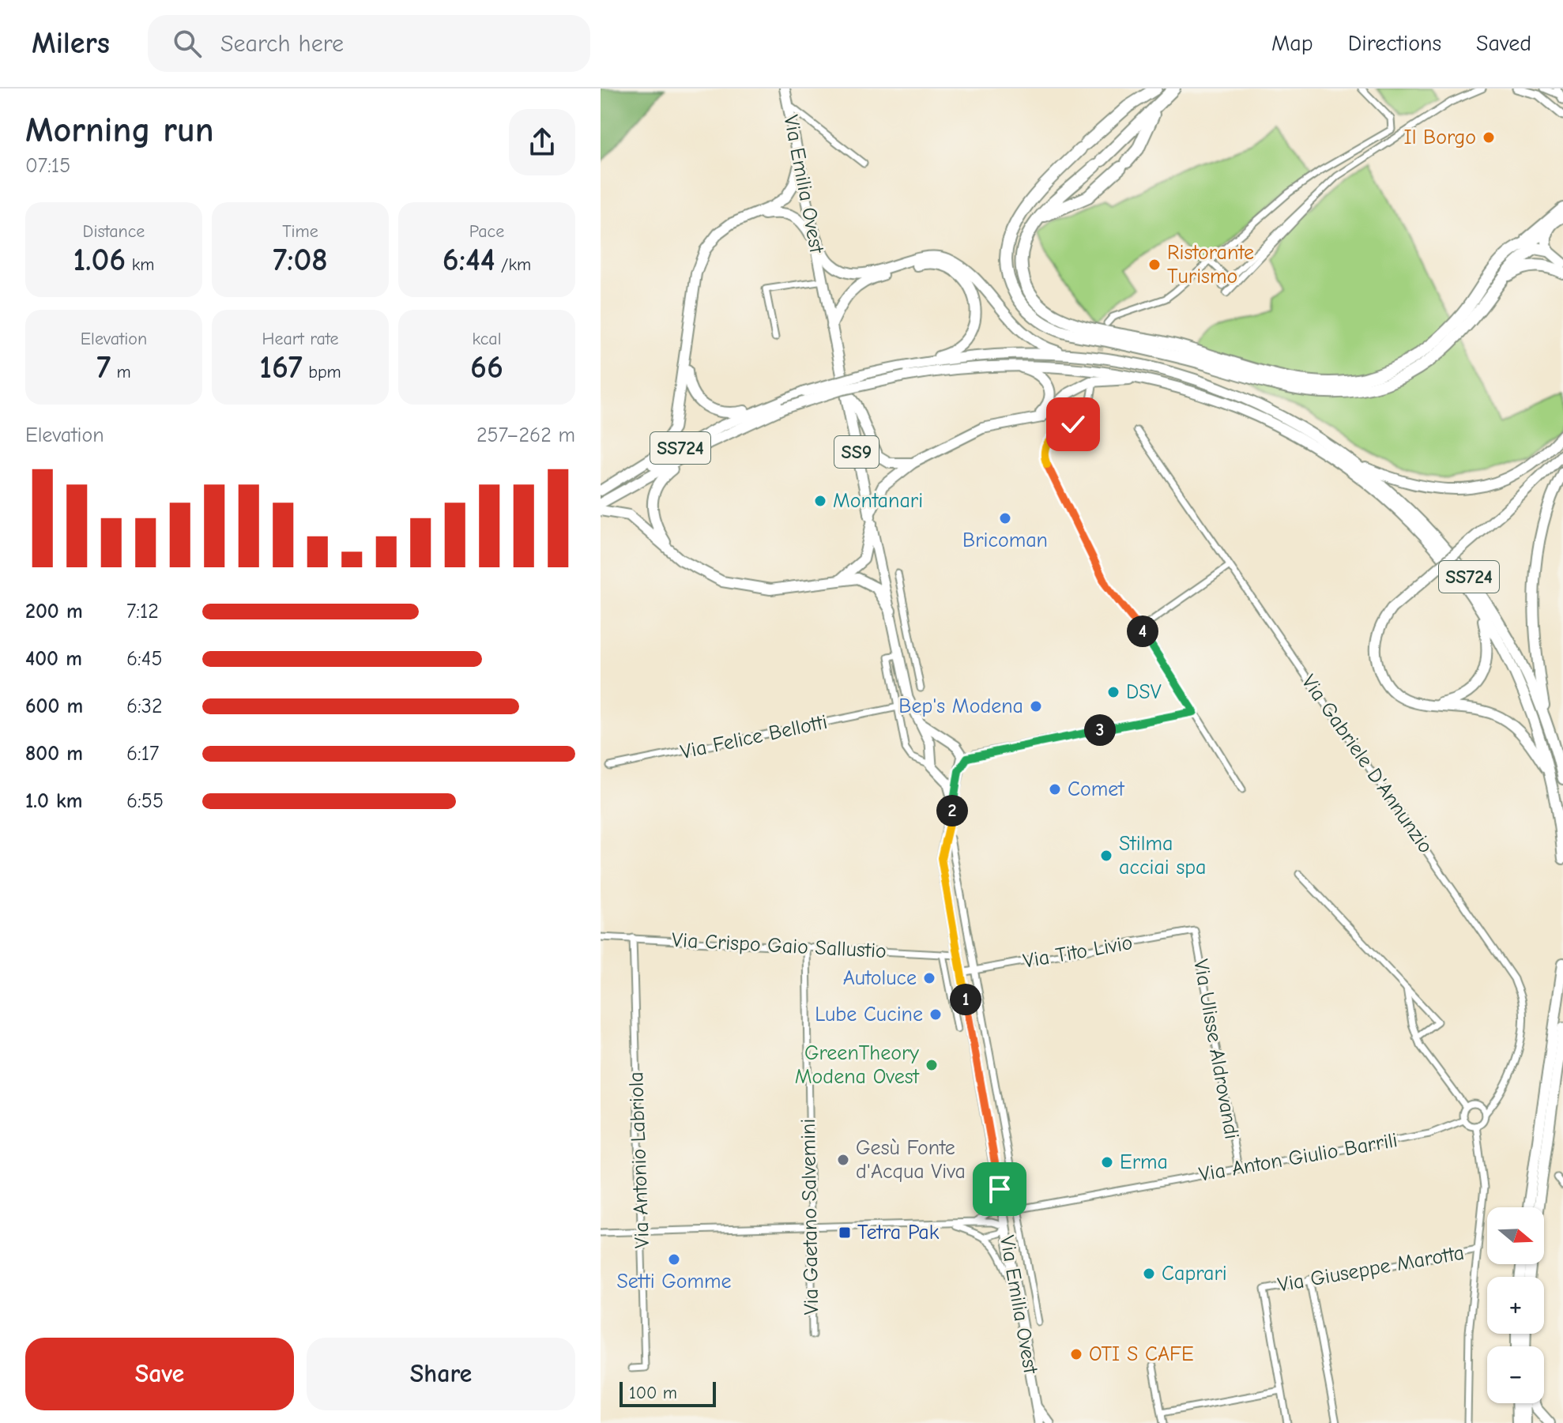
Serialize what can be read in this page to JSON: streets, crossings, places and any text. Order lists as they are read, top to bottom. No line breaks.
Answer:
{"streets":{"main road":["Via Emilia Ovest","SS724","SS9"],"street":["Via Felice Bellotti","Via Gabriele D'Annunzio","Via Crispo Gaio Sallustio","Via Tito Livio","Via Ulisse Aldrovandi","Via Anton Giulio Barrili","Via Antonio Labriola","Via Gaetano Salvemini","Via Giuseppe Marotta"]},"crossings":[["Via Emilia Ovest","Via Crispo Gaio Sallustio"],["Via Emilia Ovest","Via Tito Livio"],["Via Emilia Ovest","Via Anton Giulio Barrili"],["Via Gabriele D'Annunzio","Via Anton Giulio Barrili"],["Via Crispo Gaio Sallustio","Via Antonio Labriola"],["Via Crispo Gaio Sallustio","Via Gaetano Salvemini"],["Via Tito Livio","Via Ulisse Aldrovandi"],["Via Ulisse Aldrovandi","Via Anton Giulio Barrili"]],"places":{"other":["Il Borgo","Ristorante Turismo","Montanari","Bricoman","DSV","Bep's Modena","Comet","Stilma acciai spa","Autoluce","Lube Cucine","GreenTheory Modena Ovest","Gesù Fonte d'Acqua Viva","Erma","Setti Gomme","Caprari","OTI S CAFE"],"transit":["Tetra Pak"]},"scale_bar":"100 m","north":"right","page":{"header":"Milers","search":"Search here","nav":["Map","Directions","Saved"],"heading":["Morning run","07:15"],"stats":[["Distance","1.06 km"],["Time","7:08"],["Pace","6:44 /km"],["Elevation","7 m"],["Heart rate","167 bpm"],["kcal","66"]],"chart":["Elevation","257–262 m"],"list":[{"name":"200 m","note":"7:12"},{"name":"400 m","note":"6:45"},{"name":"600 m","note":"6:32"},{"name":"800 m","note":"6:17"},{"name":"1.0 km","note":"6:55"}],"pins":["4","3","2","1"],"map_buttons":["+","−"],"buttons":["Save","Share"],"scale":"100 m"}}
